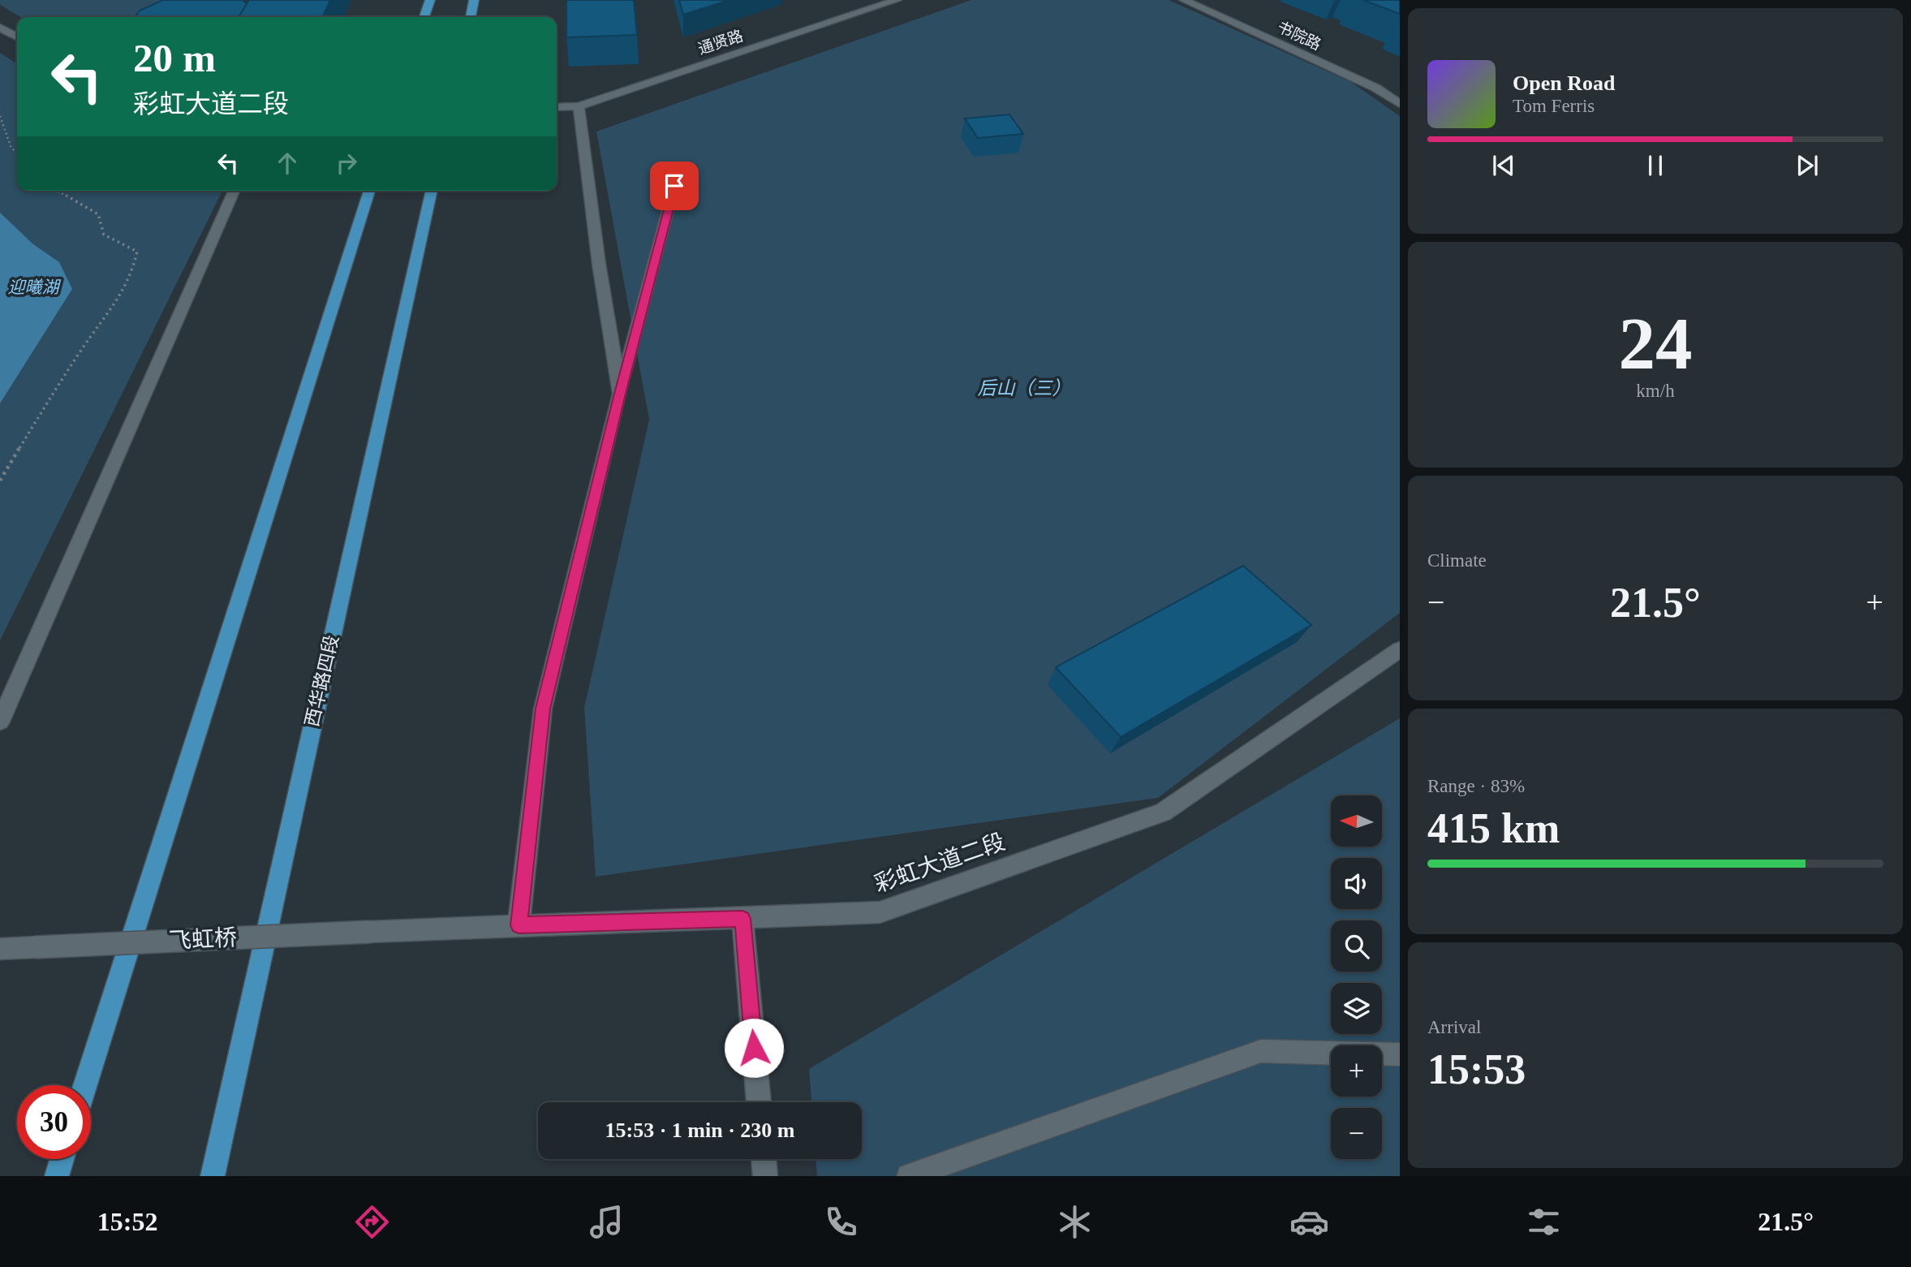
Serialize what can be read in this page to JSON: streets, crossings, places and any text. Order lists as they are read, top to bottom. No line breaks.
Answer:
{"streets":{"main road":["西华路四段"],"street":["书院路","通贤路","彩虹大道二段","飞虹桥"]},"crossings":[["彩虹大道二段","飞虹桥"]],"water":["迎曦湖"],"parks":["后山（三）"],"north":"left","page":{"turn":["20 m","彩虹大道二段"],"song":["Open Road","Tom Ferris"],"tile":[["24","km/h"],"Climate",["Range · 83%","415 km"],["Arrival","15:53"]],"heat":["−","21.5°","+"],"map_buttons":["+","−"],"limit":"30","trip":"15:53 · 1 min · 230 m","tabs":["15:52","21.5°"]}}
